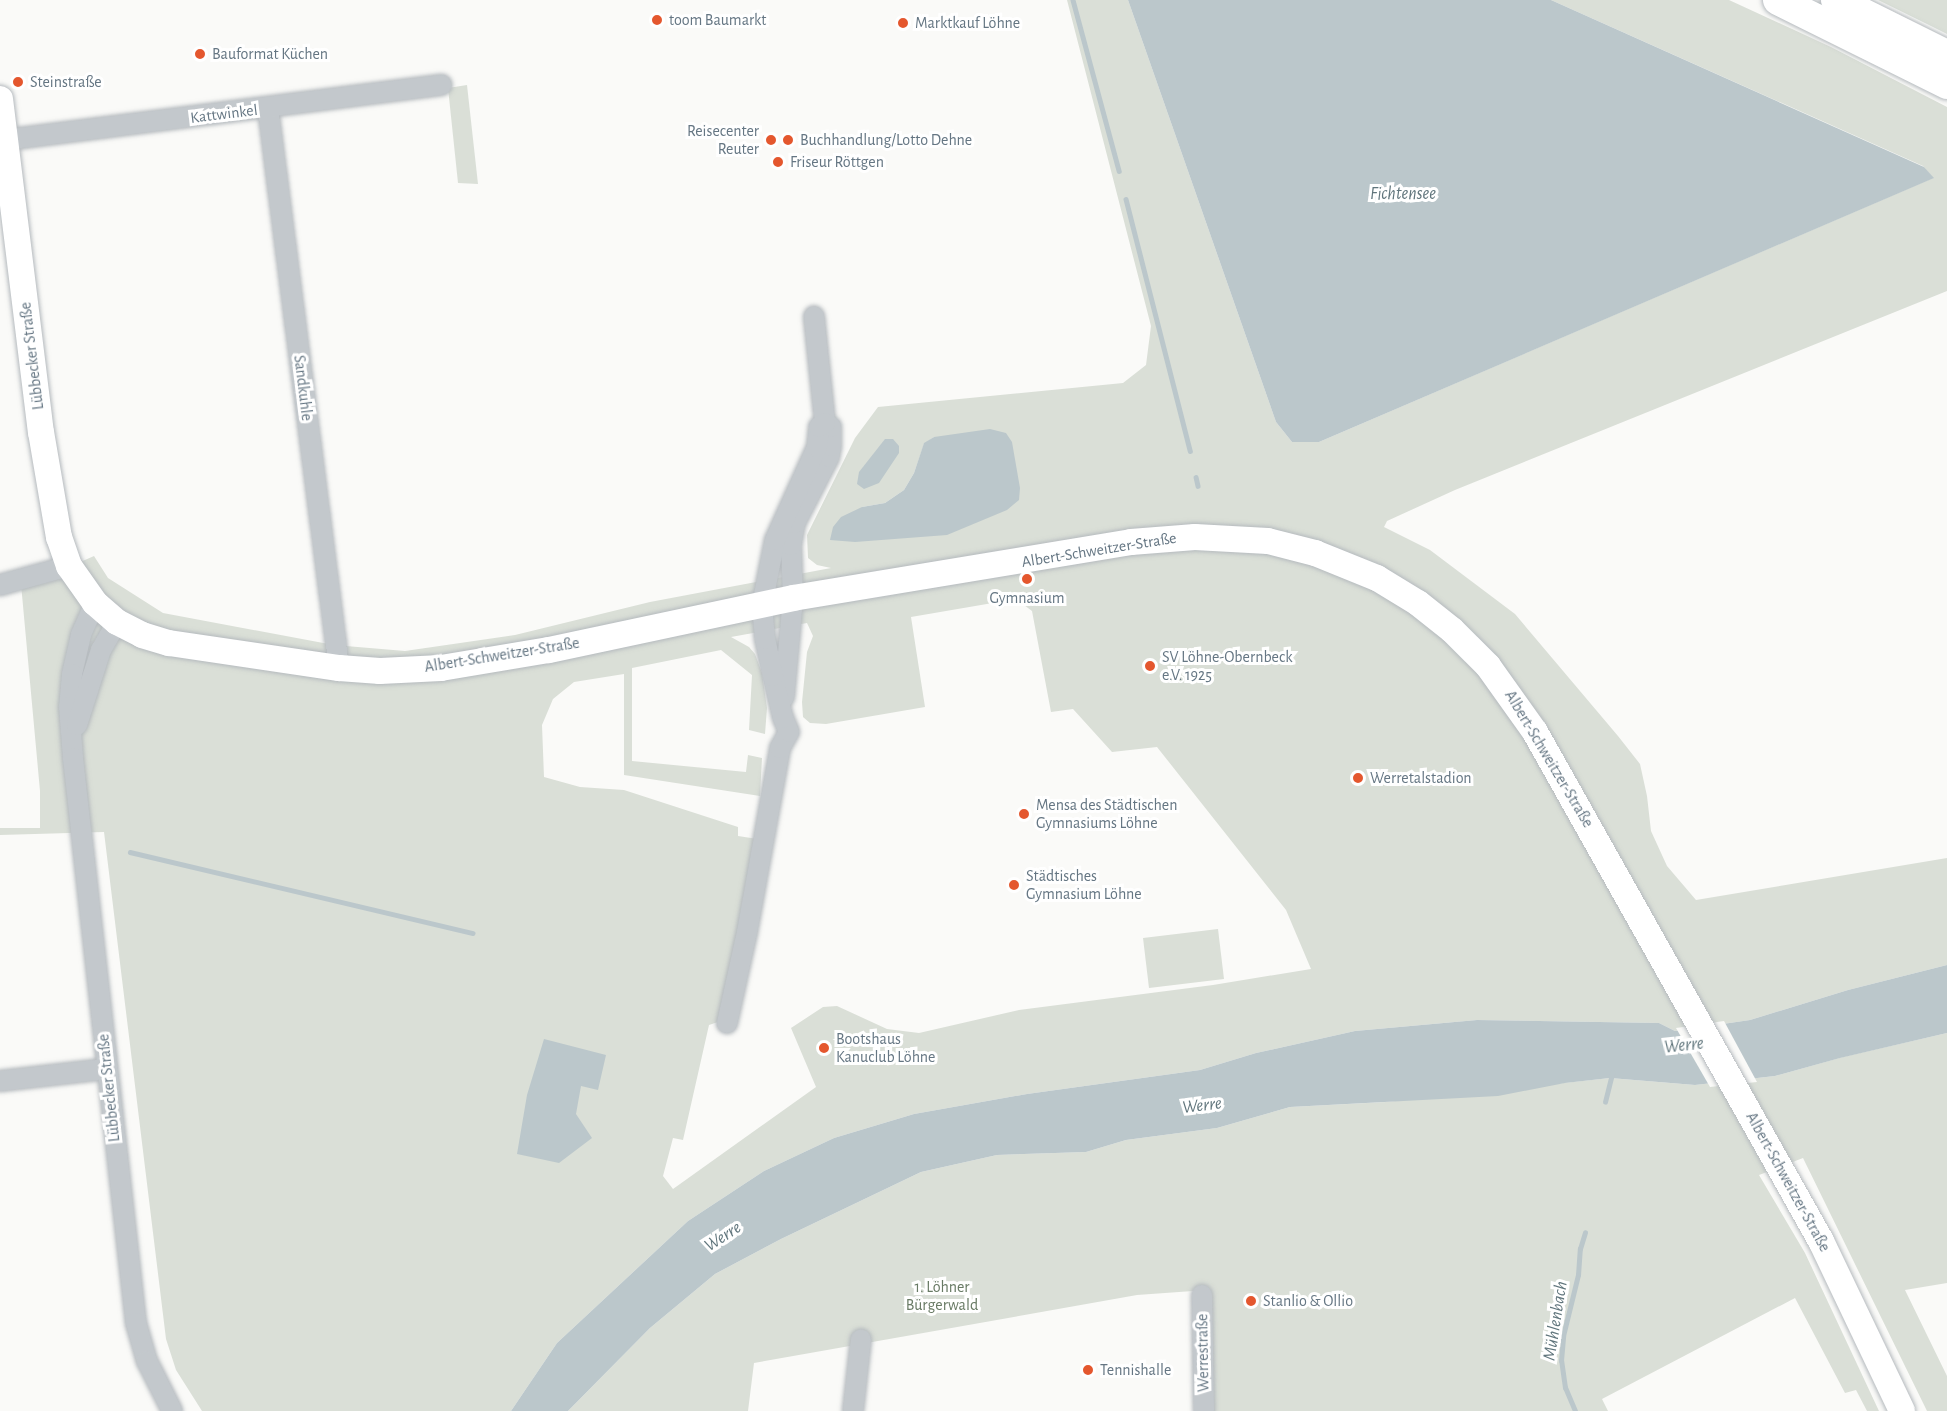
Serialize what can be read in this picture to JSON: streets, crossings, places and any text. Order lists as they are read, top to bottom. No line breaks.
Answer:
{"streets":{"main road":["Lübbecker Straße","Albert-Schweitzer-Straße"],"street":["Kattwinkel","Sandkuhle","Werrestraße"]},"crossings":[["Kattwinkel","Lübbecker Straße"],["Kattwinkel","Sandkuhle"],["Lübbecker Straße","Albert-Schweitzer-Straße"],["Sandkuhle","Albert-Schweitzer-Straße"]],"water":["Fichtensee","Werre","Mühlenbach"],"parks":["1. Löhner Bürgerwald"],"places":["toom Baumarkt","Marktkauf Löhne","Bauformat Küchen","Steinstraße","Reisecenter Reuter","Buchhandlung/Lotto Dehne","Friseur Röttgen","Gymnasium","SV Löhne-Obernbeck e.V. 1925","Werretalstadion","Mensa des Städtischen Gymnasiums Löhne","Städtisches Gymnasium Löhne","Bootshaus Kanuclub Löhne","Stanlio & Ollio","Tennishalle"]}
